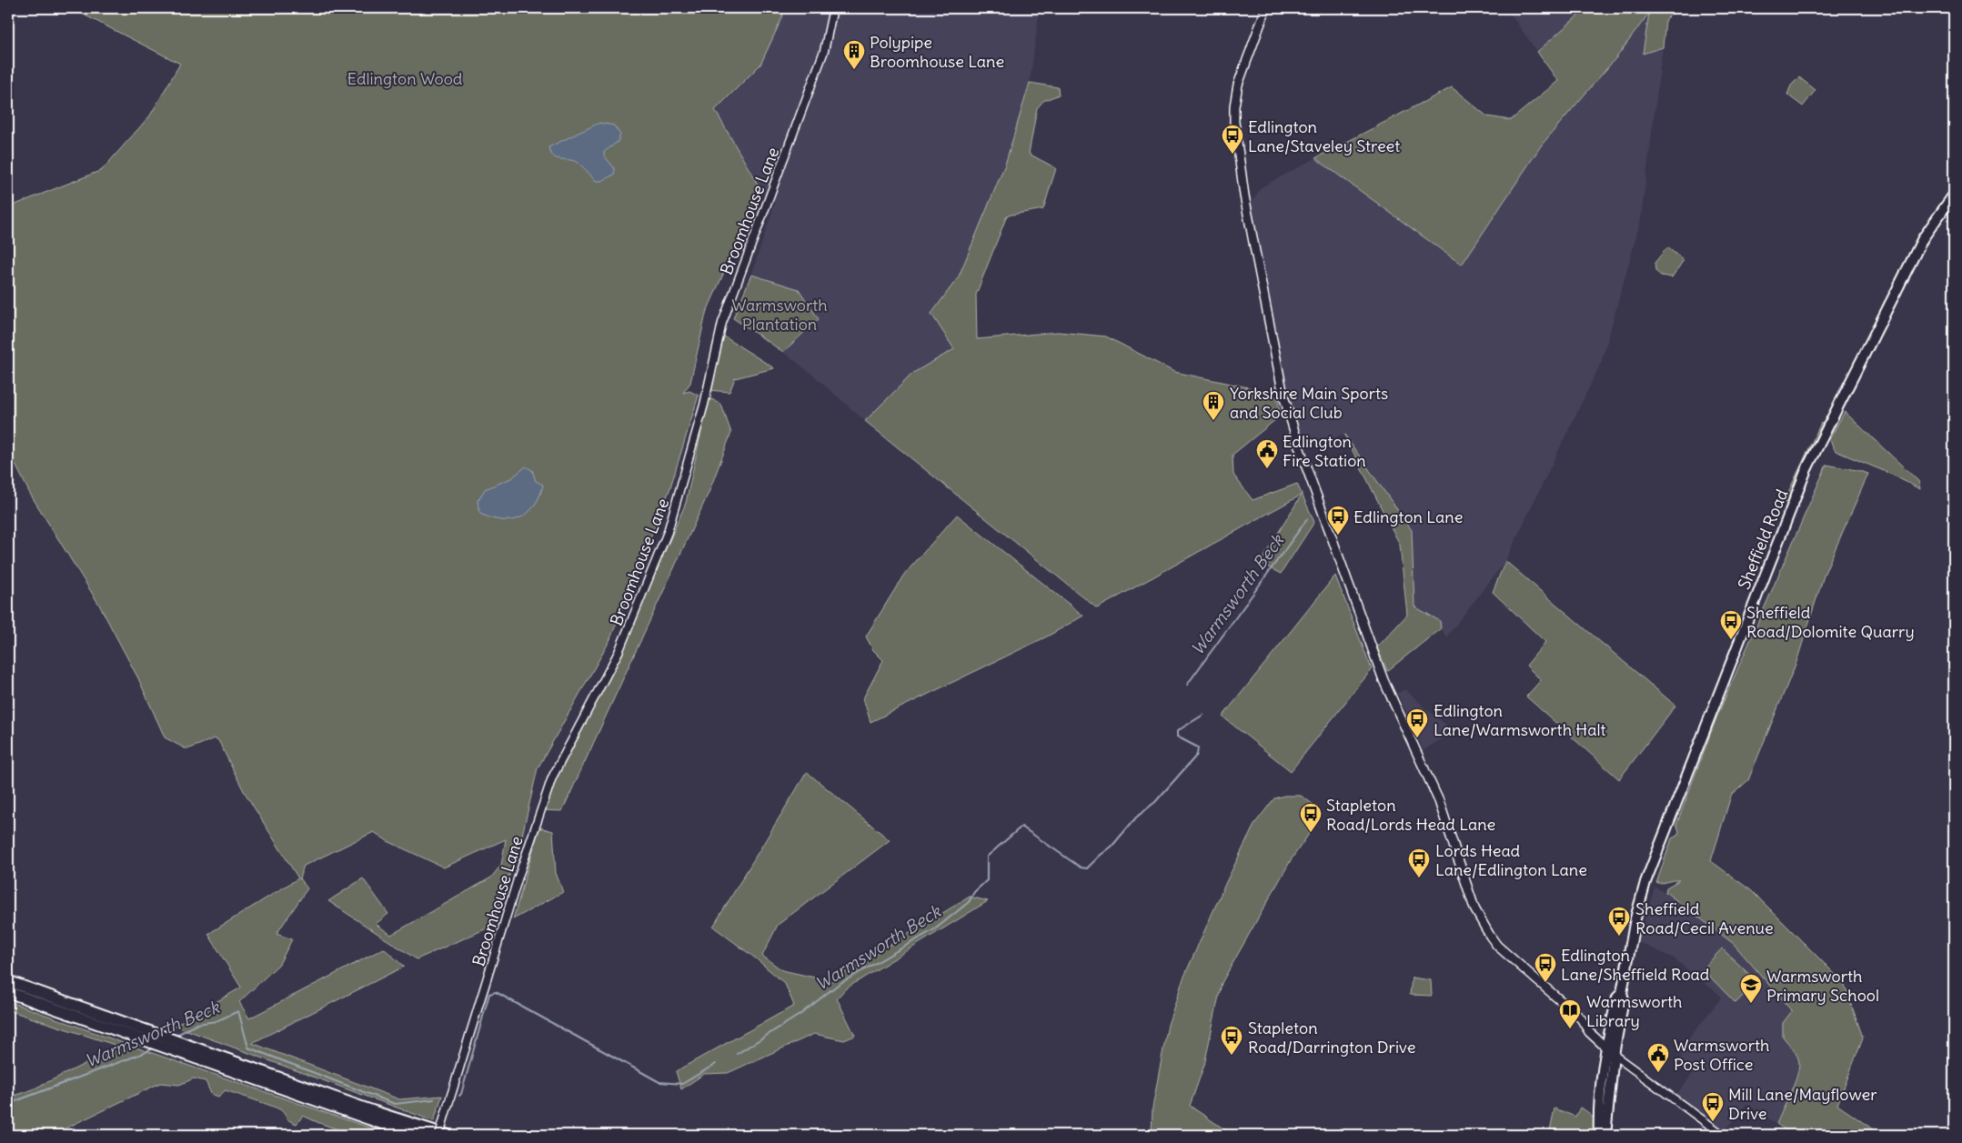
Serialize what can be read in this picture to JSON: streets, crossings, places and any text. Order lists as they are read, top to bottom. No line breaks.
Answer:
{"streets":{"main road":["Sheffield Road"],"street":["Broomhouse Lane"]},"water":["Warmsworth Beck"],"parks":["Edlington Wood","Warmsworth Plantation"],"places":{"building":["Polypipe Broomhouse Lane","Yorkshire Main Sports and Social Club"],"bus stop":["Edlington Lane/Staveley Street","Edlington Lane","Sheffield Road/Dolomite Quarry","Edlington Lane/Warmsworth Halt","Stapleton Road/Lords Head Lane","Lords Head Lane/Edlington Lane","Sheffield Road/Cecil Avenue","Edlington Lane/Sheffield Road","Stapleton Road/Darrington Drive","Mill Lane/Mayflower Drive"],"public building":["Edlington Fire Station","Warmsworth Post Office"],"school or university":["Warmsworth Primary School"],"library":["Warmsworth Library"]}}
